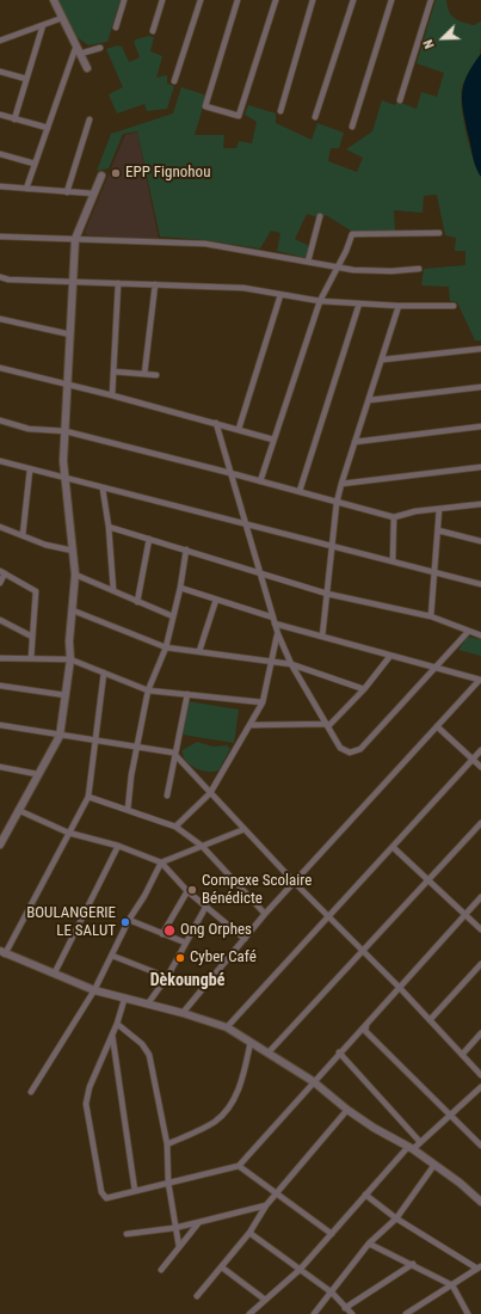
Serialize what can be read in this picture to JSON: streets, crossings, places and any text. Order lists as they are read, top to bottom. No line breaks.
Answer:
{"districts":["Dèkoungbé"],"places":["EPP Fignohou","Compexe Scolaire Bénédicte","BOULANGERIE LE SALUT","Ong Orphes","Cyber Café"],"north":"bottom left"}
